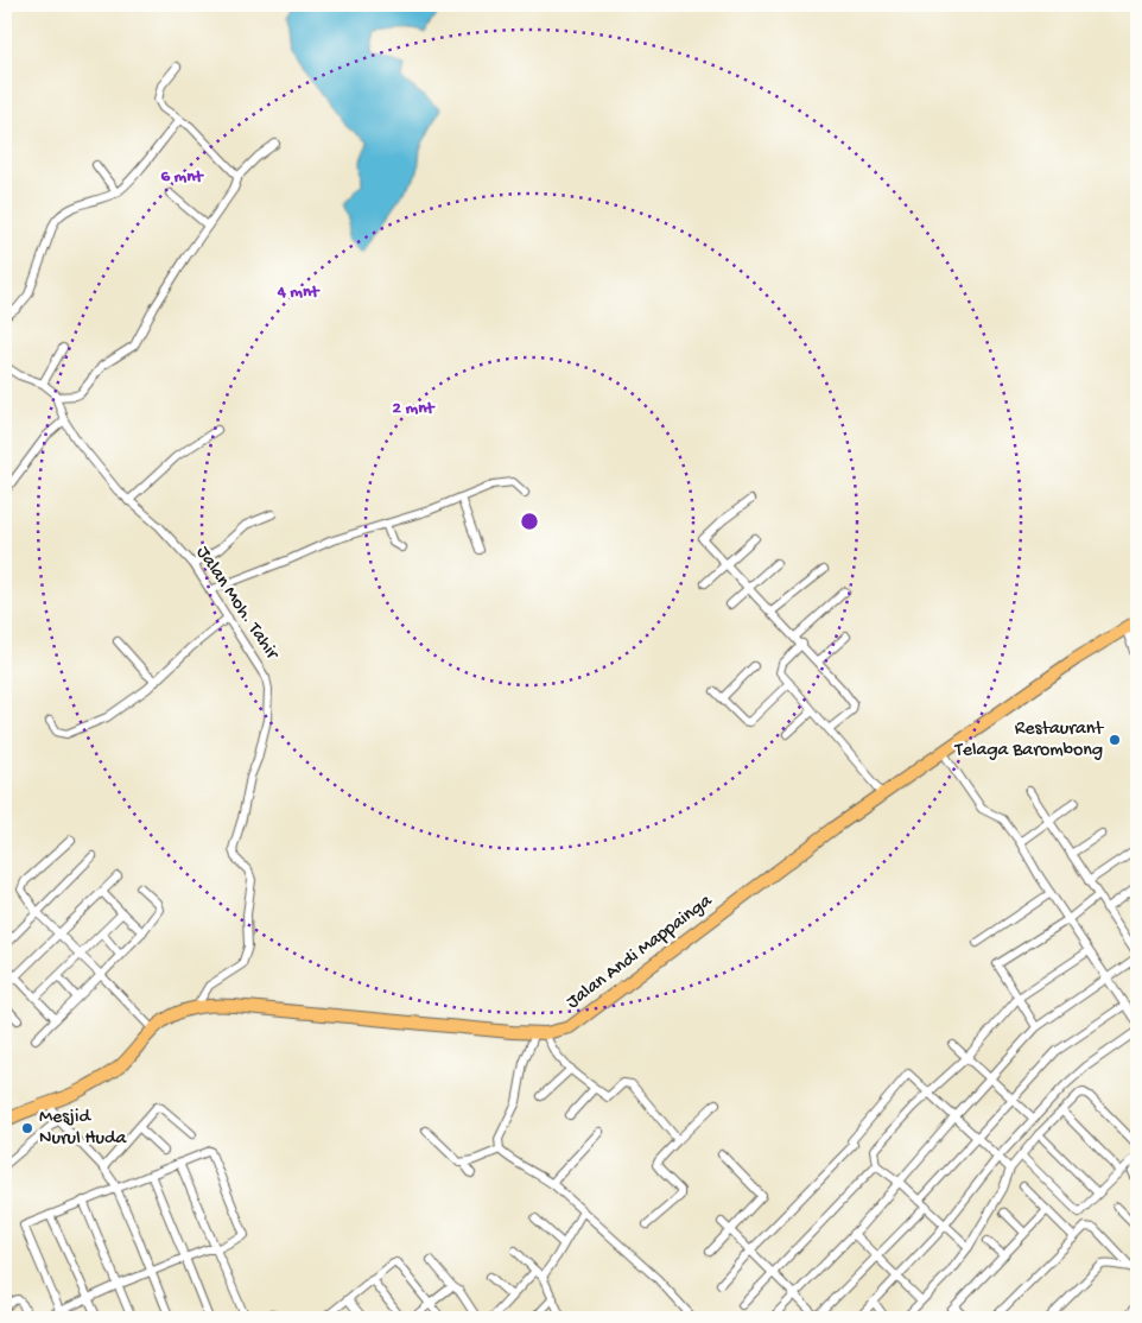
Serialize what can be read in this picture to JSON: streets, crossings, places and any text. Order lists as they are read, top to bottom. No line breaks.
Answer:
{"streets":{"main road":["Jalan Andi Mappainga"],"street":["Jalan Moh. Tahir"]},"crossings":[["Jalan Moh. Tahir","Jalan Andi Mappainga"]],"places":["Restaurant Telaga Barombong","Mesjid Nurul Huda"],"rings":["6 mnt","4 mnt","2 mnt"]}
